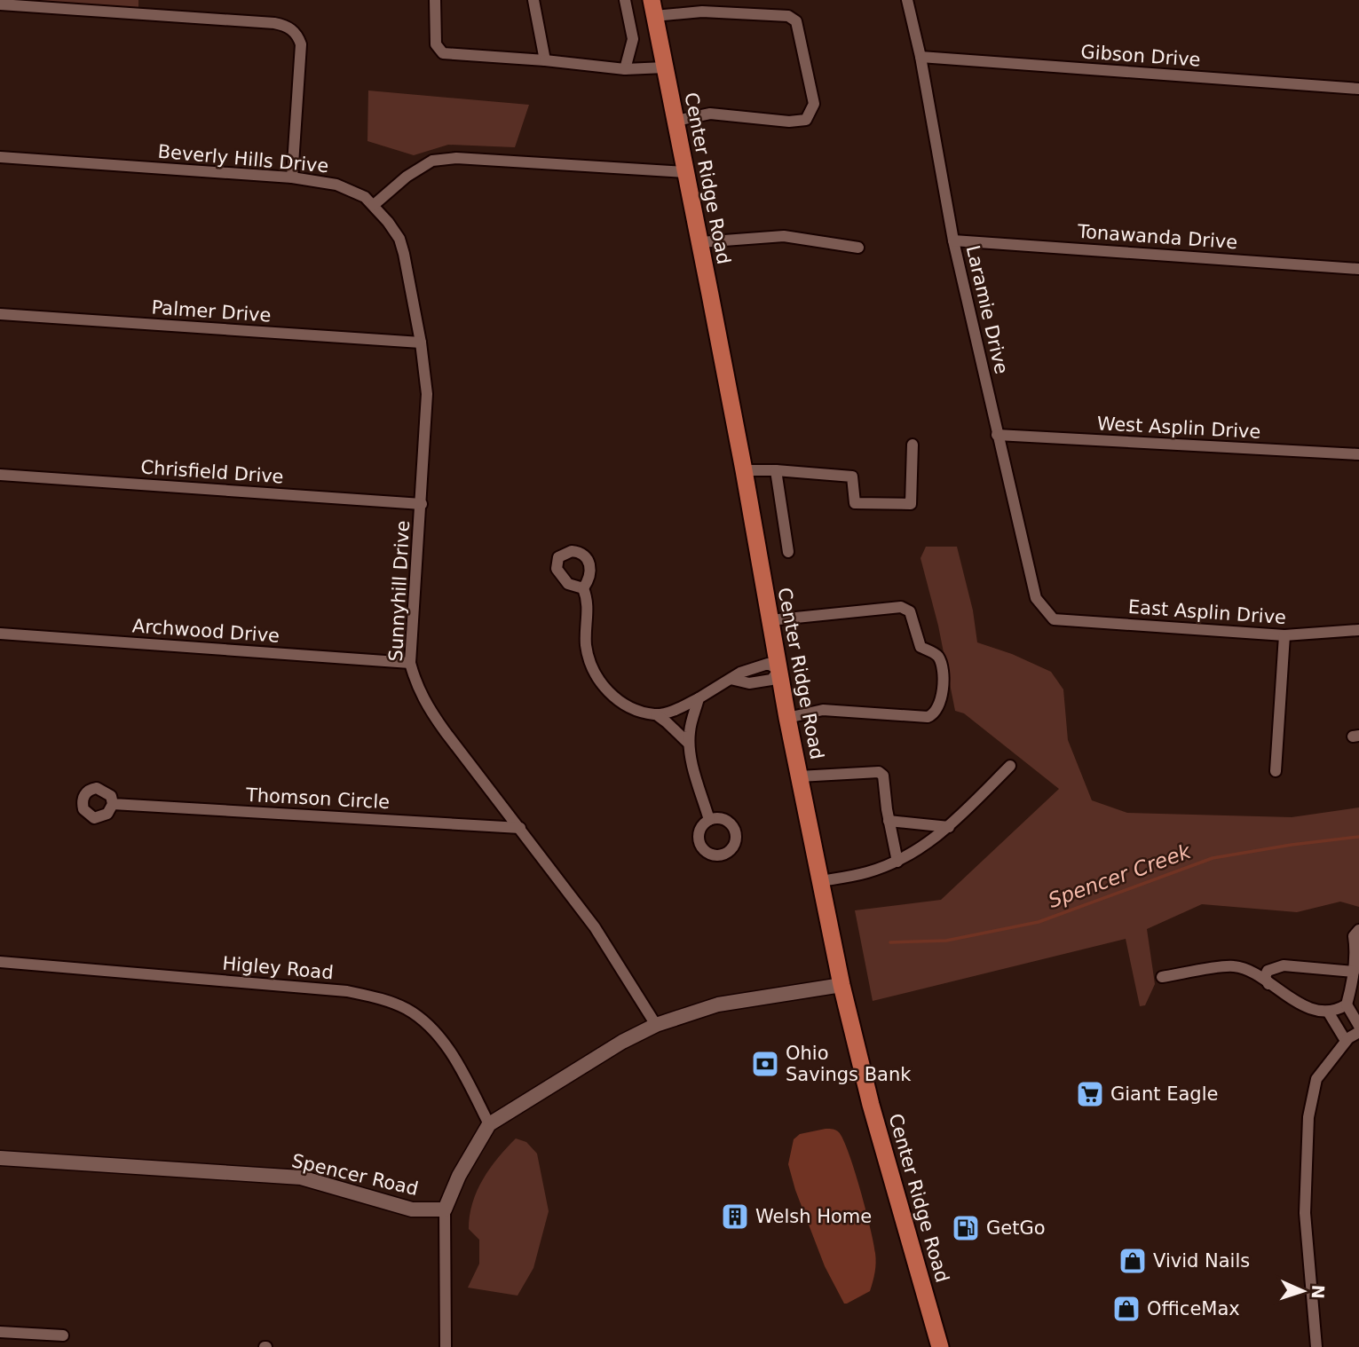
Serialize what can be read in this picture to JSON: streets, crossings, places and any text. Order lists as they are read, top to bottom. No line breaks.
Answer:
{"streets":{"main road":["Center Ridge Road"],"street":["Gibson Drive","Beverly Hills Drive","Tonawanda Drive","Laramie Drive","Palmer Drive","West Asplin Drive","Chrisfield Drive","Sunnyhill Drive","East Asplin Drive","Archwood Drive","Thomson Circle","Higley Road","Spencer Road"]},"crossings":[["Gibson Drive","Laramie Drive"],["Beverly Hills Drive","Sunnyhill Drive"],["Tonawanda Drive","Laramie Drive"],["Laramie Drive","West Asplin Drive"],["Laramie Drive","East Asplin Drive"],["Palmer Drive","Sunnyhill Drive"],["Chrisfield Drive","Sunnyhill Drive"],["Sunnyhill Drive","Archwood Drive"],["Sunnyhill Drive","Thomson Circle"]],"water":["Spencer Creek"],"places":{"bank":["Ohio Savings Bank"],"supermarket":["Giant Eagle"],"building":["Welsh Home"],"fuel station":["GetGo"],"shop":["Vivid Nails","OfficeMax"]},"north":"right"}
